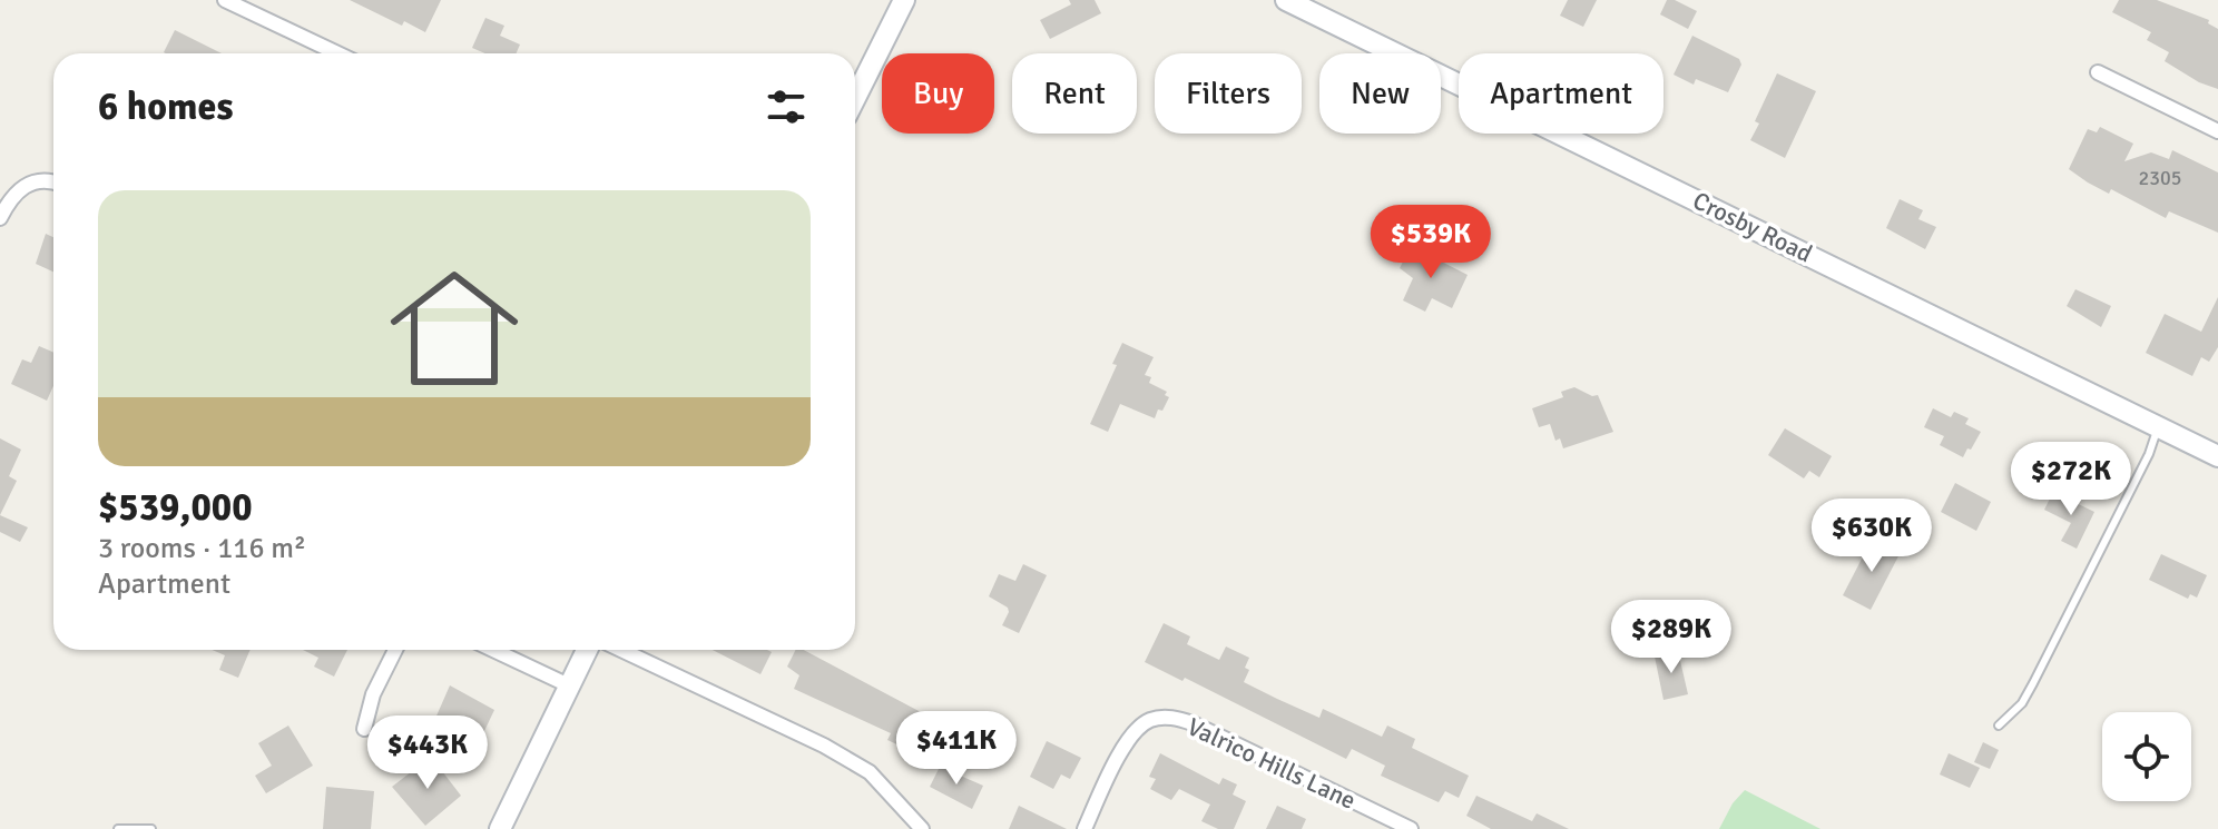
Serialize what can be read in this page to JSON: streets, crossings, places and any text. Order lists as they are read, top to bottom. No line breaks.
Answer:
{"streets":{"street":["Crosby Road","Valrico Hills Lane"]},"house_numbers":["2305"],"page":{"chip":["Buy","Rent","Filters","New","Apartment"],"heading":"6 homes","list":[{"name":"$539,000","note":"3 rooms · 116 m² · Apartment"}],"price":["$539K","$272K","$630K","$289K","$411K","$443K"]}}
